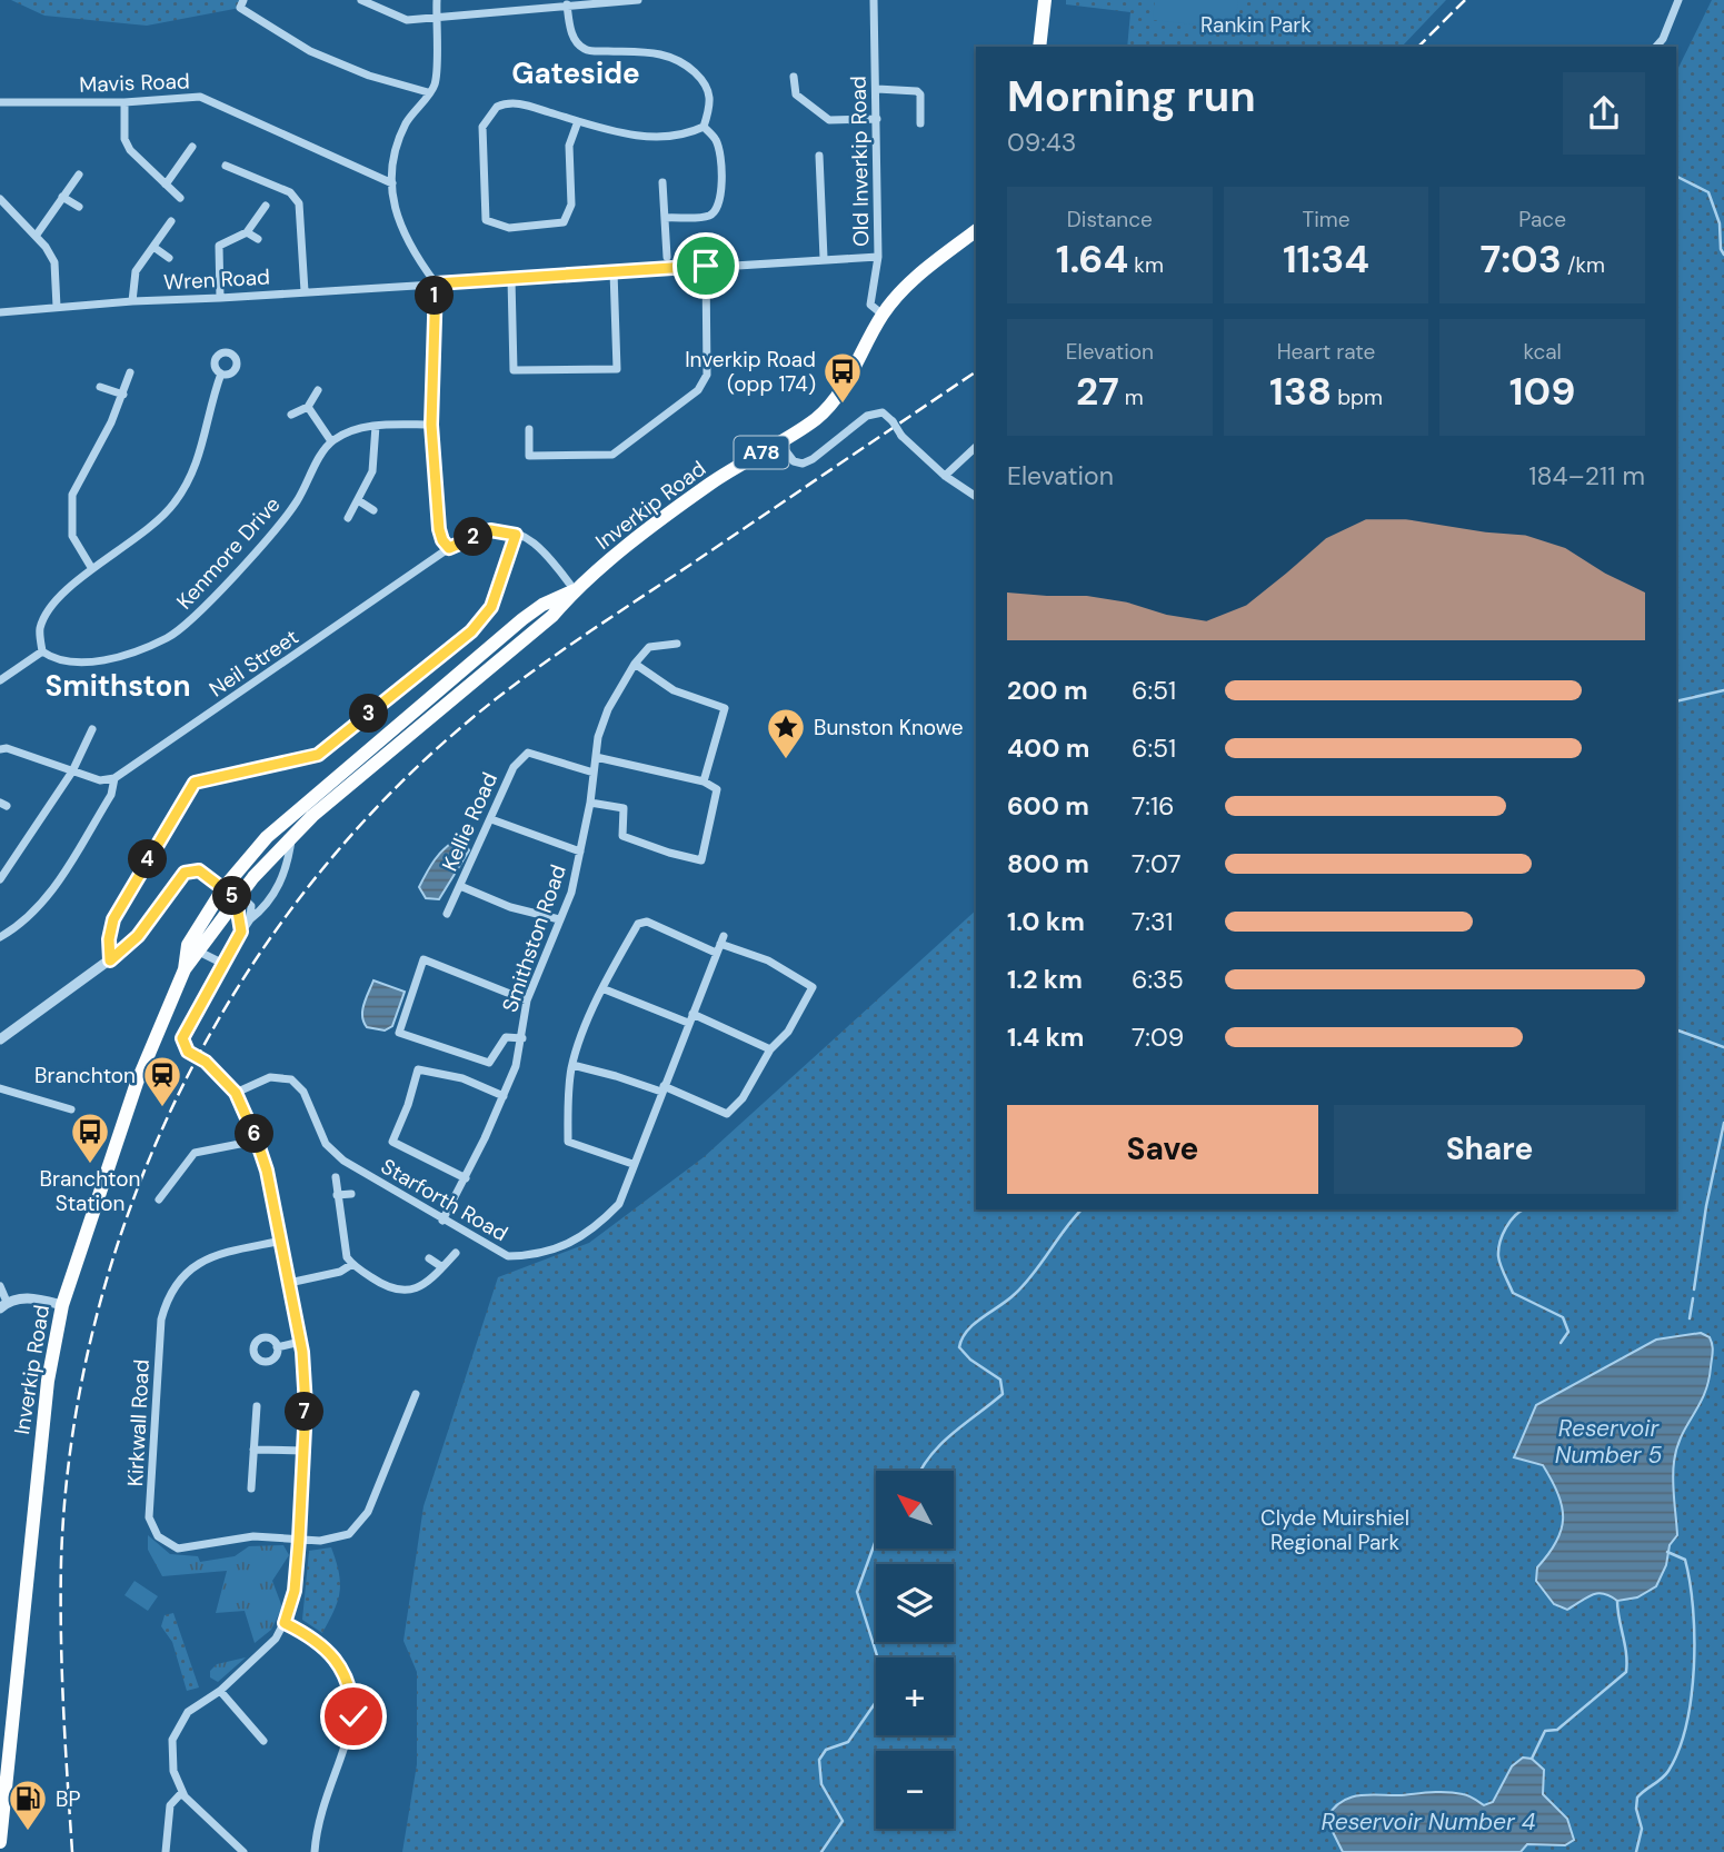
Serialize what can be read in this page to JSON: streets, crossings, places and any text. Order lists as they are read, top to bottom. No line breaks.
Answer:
{"streets":{"highway":["A78","Inverkip Road"],"street":["Mavis Road","Old Inverkip Road","Wren Road","Kenmore Drive","Neil Street","Kellie Road","Smithston Road","Starforth Road","Kirkwall Road"]},"crossings":[["Old Inverkip Road","Wren Road"],["Old Inverkip Road","Inverkip Road"],["Kellie Road","Smithston Road"],["Smithston Road","Starforth Road"]],"districts":["Gateside","Smithston"],"water":["Reservoir Number 5","Reservoir Number 4"],"parks":["Rankin Park","Clyde Muirshiel Regional Park"],"places":{"bus stop":["Inverkip Road (opp 174)","Branchton Station"],"place":["Bunston Knowe"],"station":["Branchton"],"fuel station":["BP"]},"north":"top left","page":{"heading":["Morning run","09:43"],"stats":[["Distance","1.64 km"],["Time","11:34"],["Pace","7:03 /km"],["Elevation","27 m"],["Heart rate","138 bpm"],["kcal","109"]],"pins":["1","2","3","4","5","6","7"],"chart":["Elevation","184–211 m"],"list":[{"name":"200 m","note":"6:51"},{"name":"400 m","note":"6:51"},{"name":"600 m","note":"7:16"},{"name":"800 m","note":"7:07"},{"name":"1.0 km","note":"7:31"},{"name":"1.2 km","note":"6:35"},{"name":"1.4 km","note":"7:09"}],"buttons":["Save","Share"],"map_buttons":["+","−"]}}
